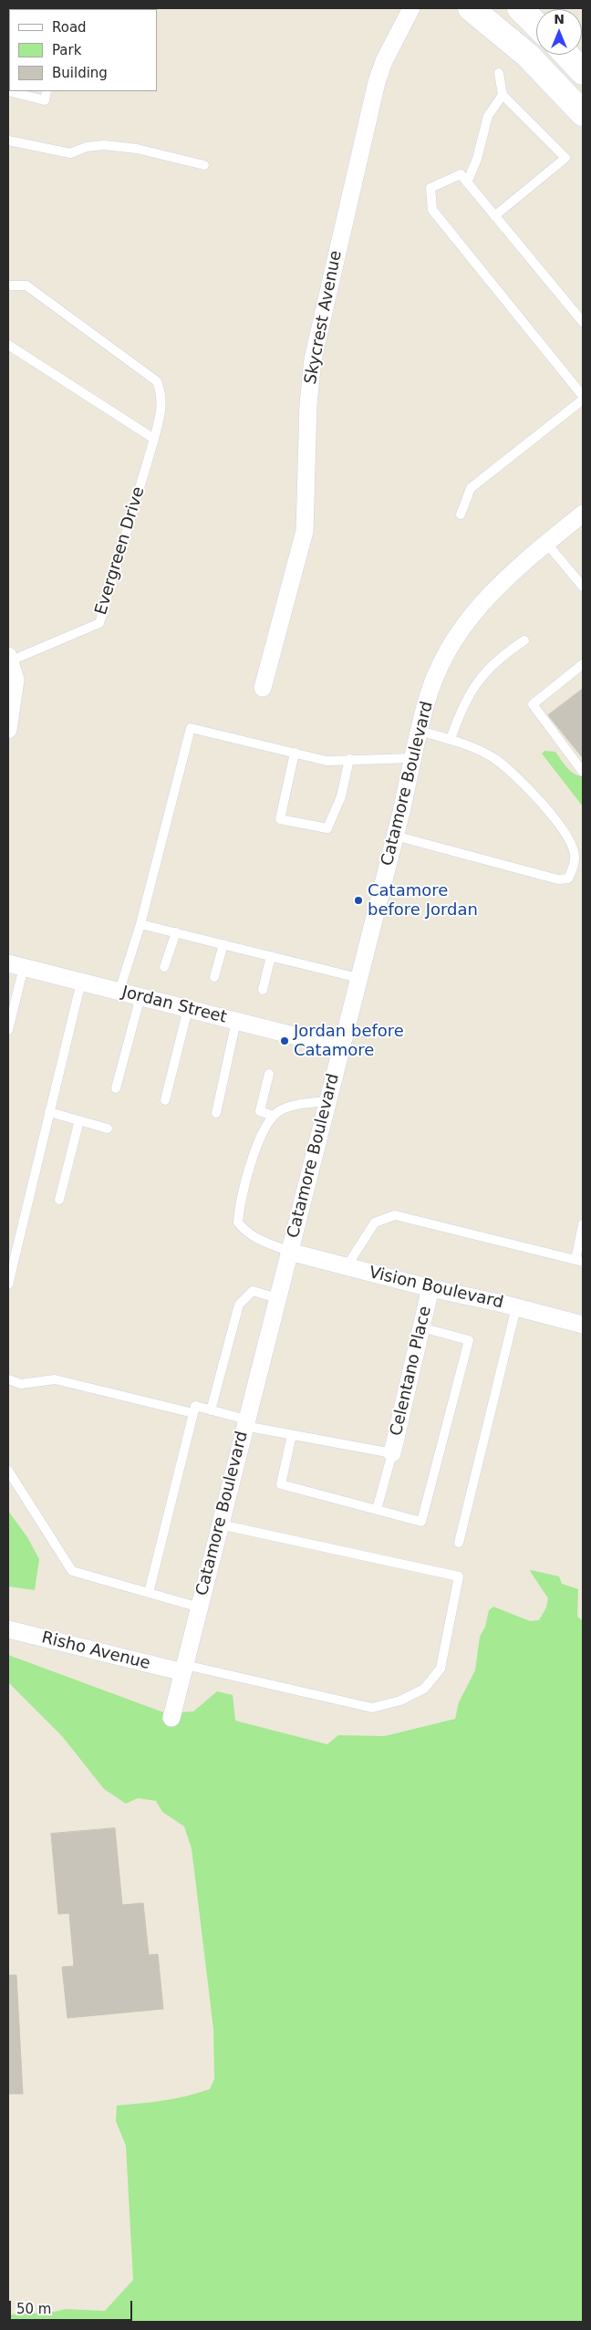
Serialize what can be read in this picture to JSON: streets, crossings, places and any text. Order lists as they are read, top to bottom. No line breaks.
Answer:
{"streets":{"street":["Skycrest Avenue","Evergreen Drive","Catamore Boulevard","Jordan Street","Vision Boulevard","Celentano Place","Risho Avenue"]},"crossings":[["Catamore Boulevard","Jordan Street"],["Catamore Boulevard","Vision Boulevard"],["Catamore Boulevard","Risho Avenue"],["Vision Boulevard","Celentano Place"]],"places":["Catamore before Jordan","Jordan before Catamore"],"legend":["Road","Park","Building"],"scale_bar":"50 m","north":"top"}
